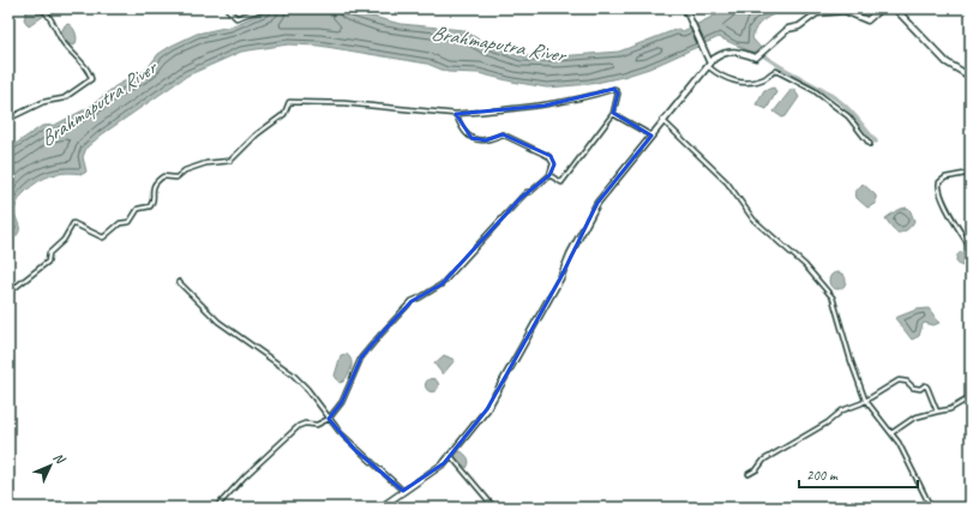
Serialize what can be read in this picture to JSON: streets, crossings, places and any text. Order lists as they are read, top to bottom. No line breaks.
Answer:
{"water":["Brahmaputra River"],"scale_bar":"200 m","north":"top right"}
